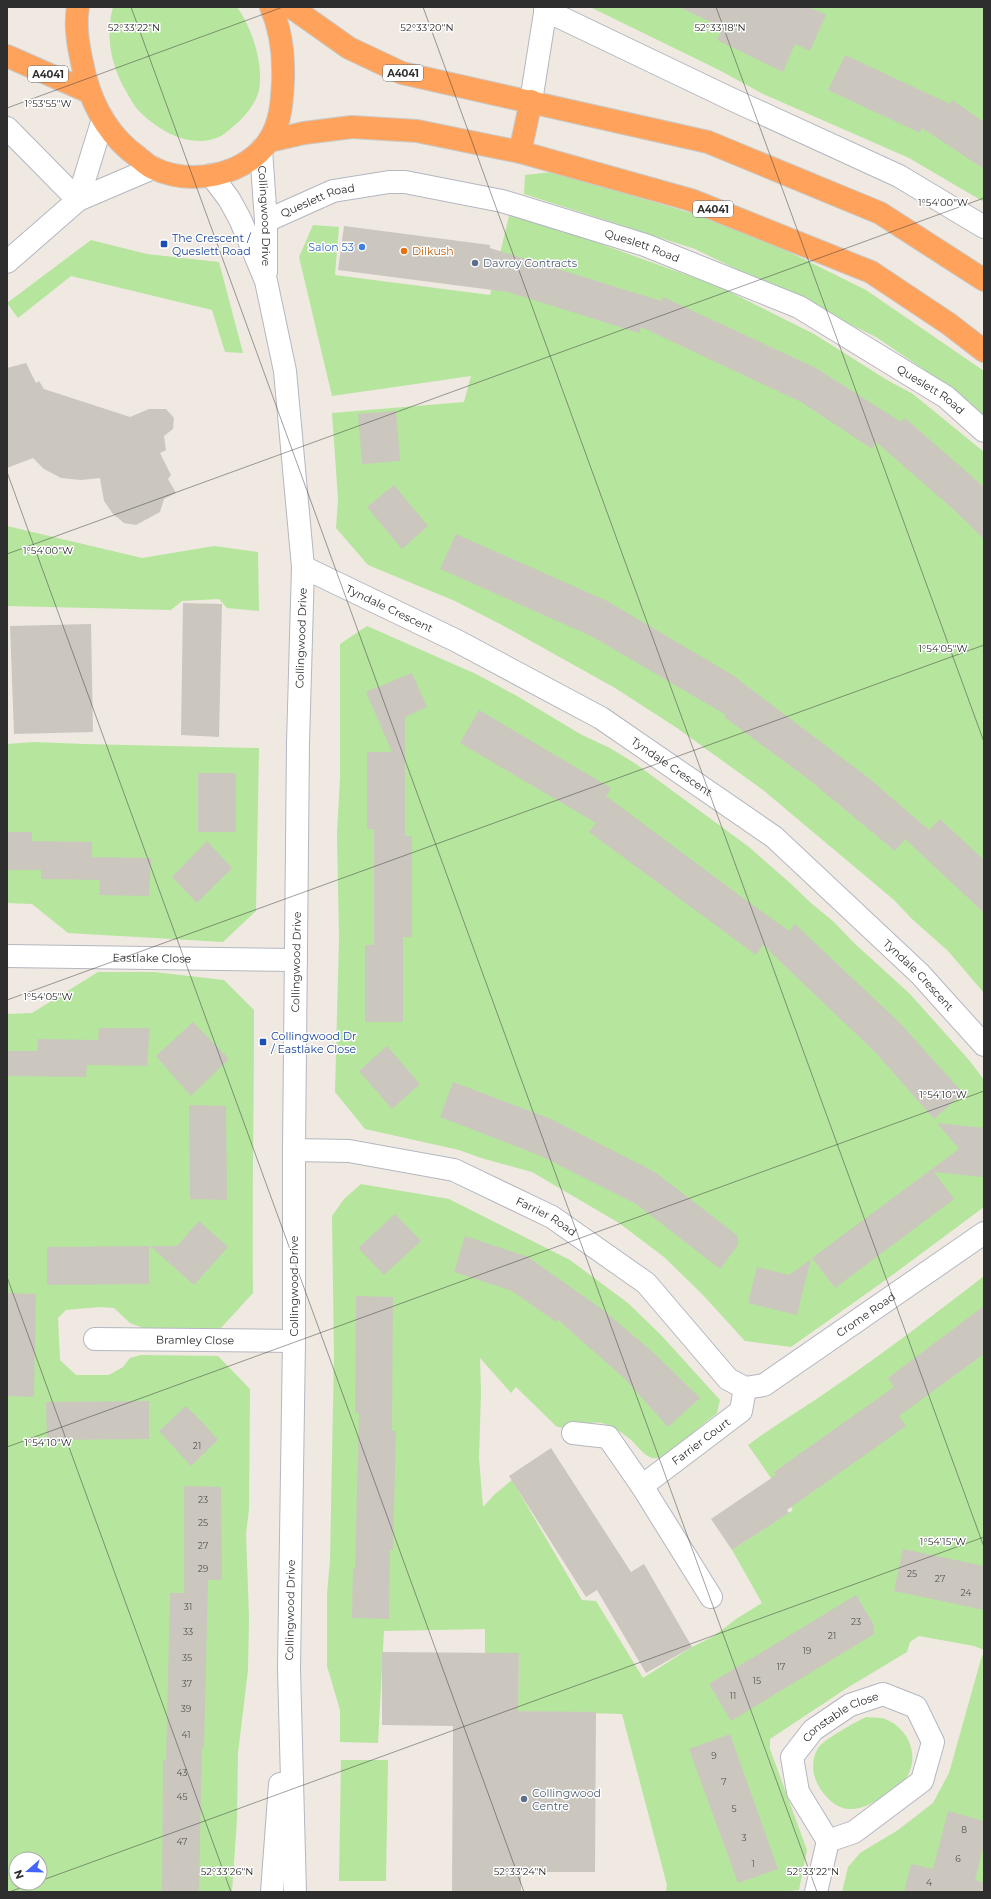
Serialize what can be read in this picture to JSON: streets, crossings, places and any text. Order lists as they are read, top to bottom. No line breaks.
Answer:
{"streets":{"highway":["A4041"],"street":["Queslett Road","Collingwood Drive","Tyndale Crescent","Eastlake Close","Farrier Road","Crome Road","Bramley Close","Farrier Court","Constable Close"]},"crossings":[["A4041","Collingwood Drive"],["Queslett Road","Collingwood Drive"],["Collingwood Drive","Tyndale Crescent"],["Collingwood Drive","Eastlake Close"],["Collingwood Drive","Farrier Road"],["Collingwood Drive","Bramley Close"],["Farrier Road","Crome Road"],["Farrier Road","Farrier Court"],["Crome Road","Farrier Court"]],"places":{"transit":["The Crescent / Queslett Road","Collingwood Dr / Eastlake Close"],"other":["Salon 53","Dilkush","Davroy Contracts","Collingwood Centre"]},"house_numbers":["21","23","25","27","29","25","27","24","31","23","33","21","19","35","17","15","37","11","39","41","9","43","7","45","5","8","3","47","6","1","4"],"north":"left","coordinates":["52°33'22\"N","52°33'20\"N","52°33'18\"N","1°53'55\"W","1°54'00\"W","1°54'05\"W","1°54'10\"W","1°54'15\"W","52°33'26\"N","52°33'24\"N"]}
